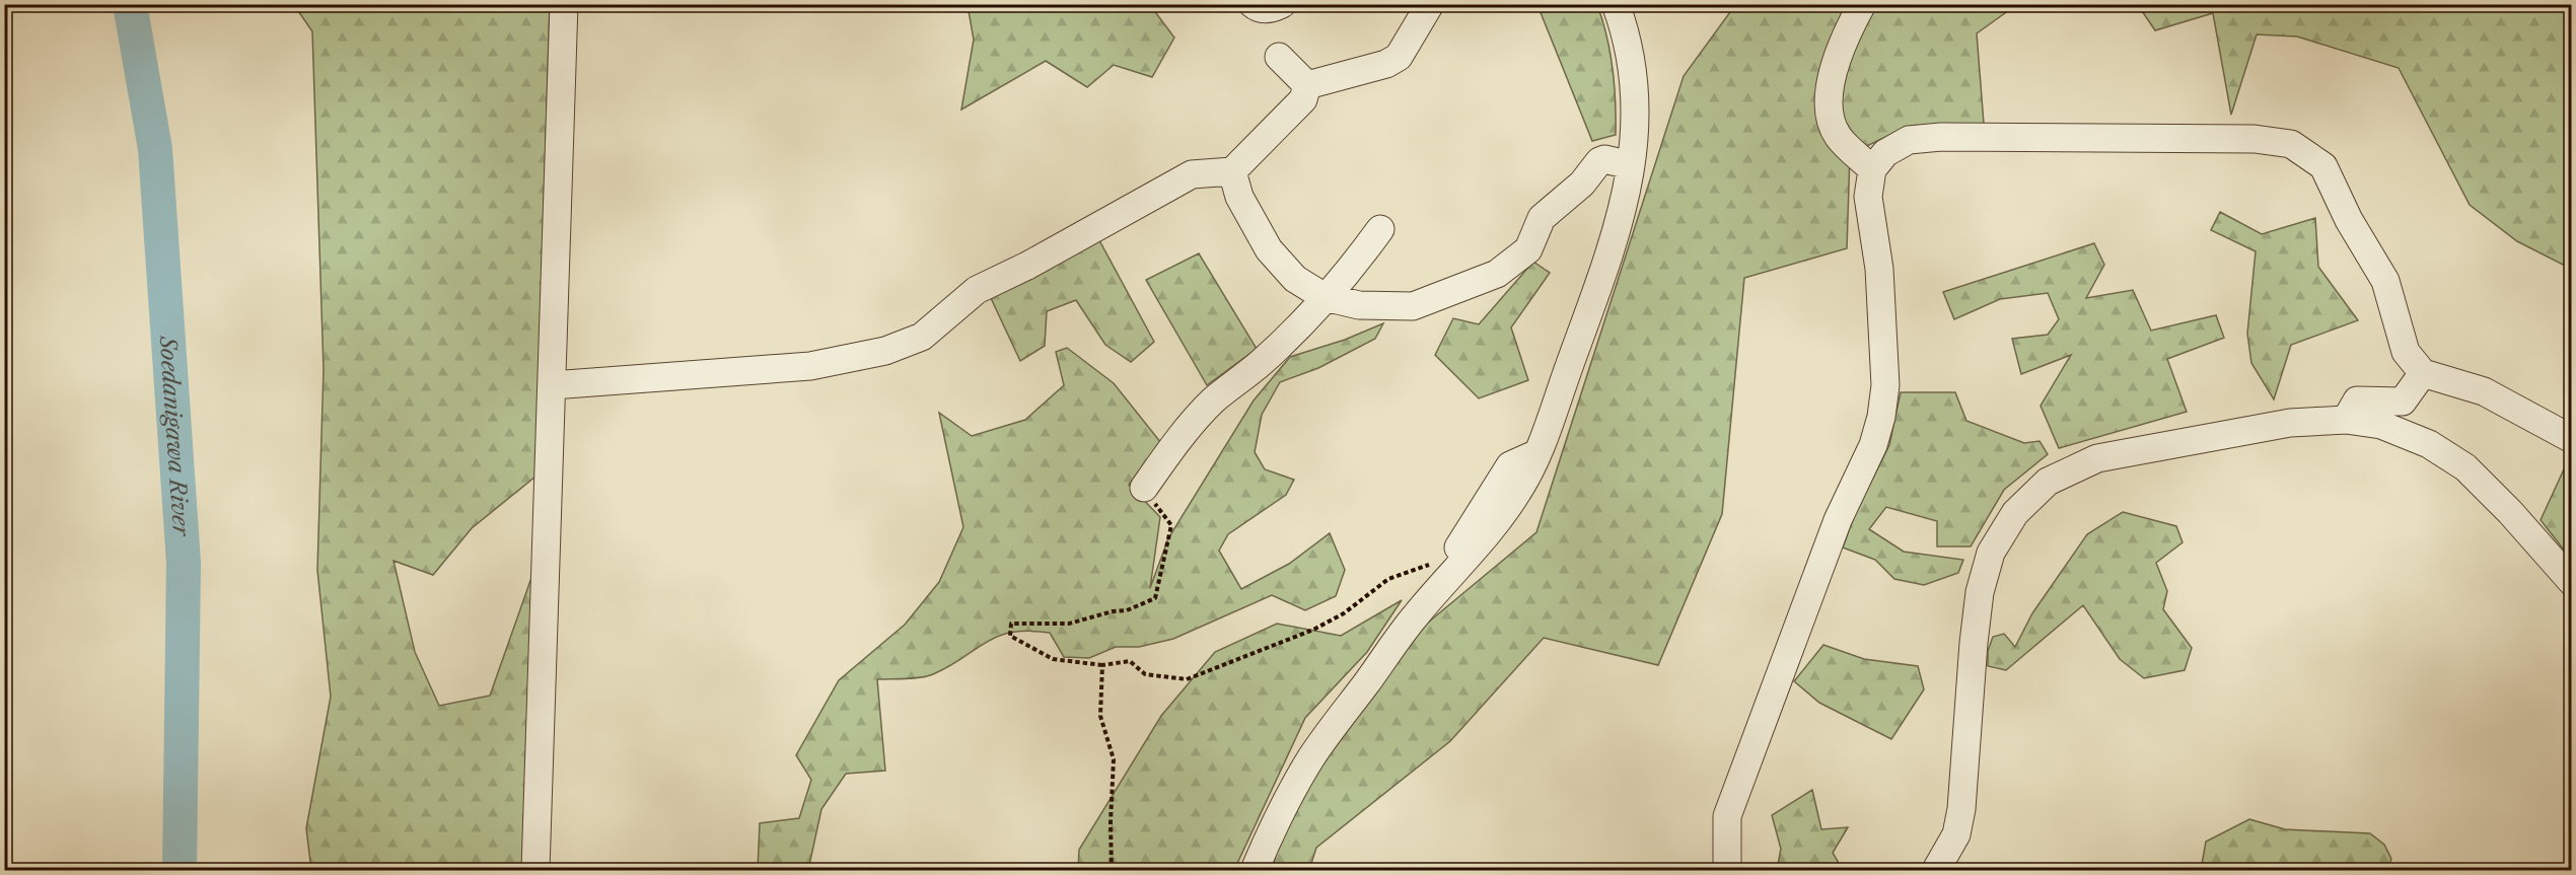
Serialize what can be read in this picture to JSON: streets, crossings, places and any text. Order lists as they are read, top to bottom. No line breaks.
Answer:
{"water":["Soedanigawa River"]}
